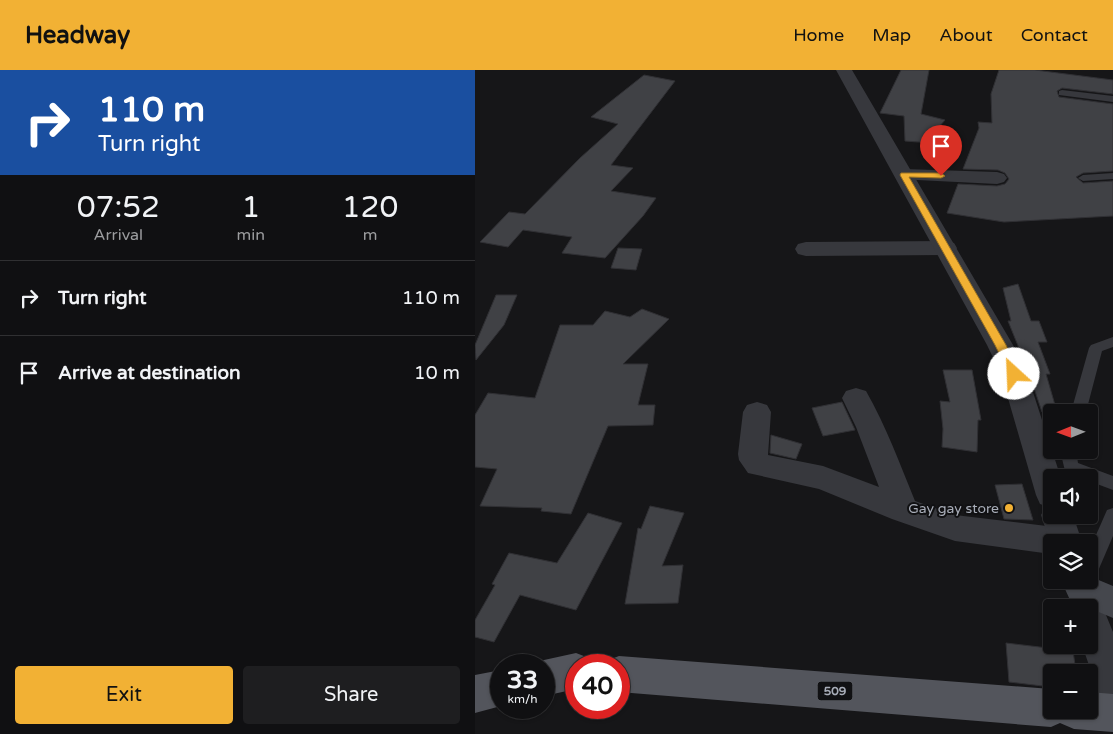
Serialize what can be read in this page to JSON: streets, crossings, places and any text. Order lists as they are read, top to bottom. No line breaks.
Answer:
{"streets":{"main road":["509"]},"places":["Gay gay store"],"north":"left","page":{"header":"Headway","nav":["Home","Map","About","Contact"],"turn":["110 m","Turn right"],"eta":["07:52","Arrival","1","min","120","m"],"list":[{"name":"Turn right","value":"110 m"},{"name":"Arrive at destination","value":"10 m"}],"map_buttons":["+","−"],"speed":"33 km/h","limit":"40","buttons":["Exit","Share"]}}
